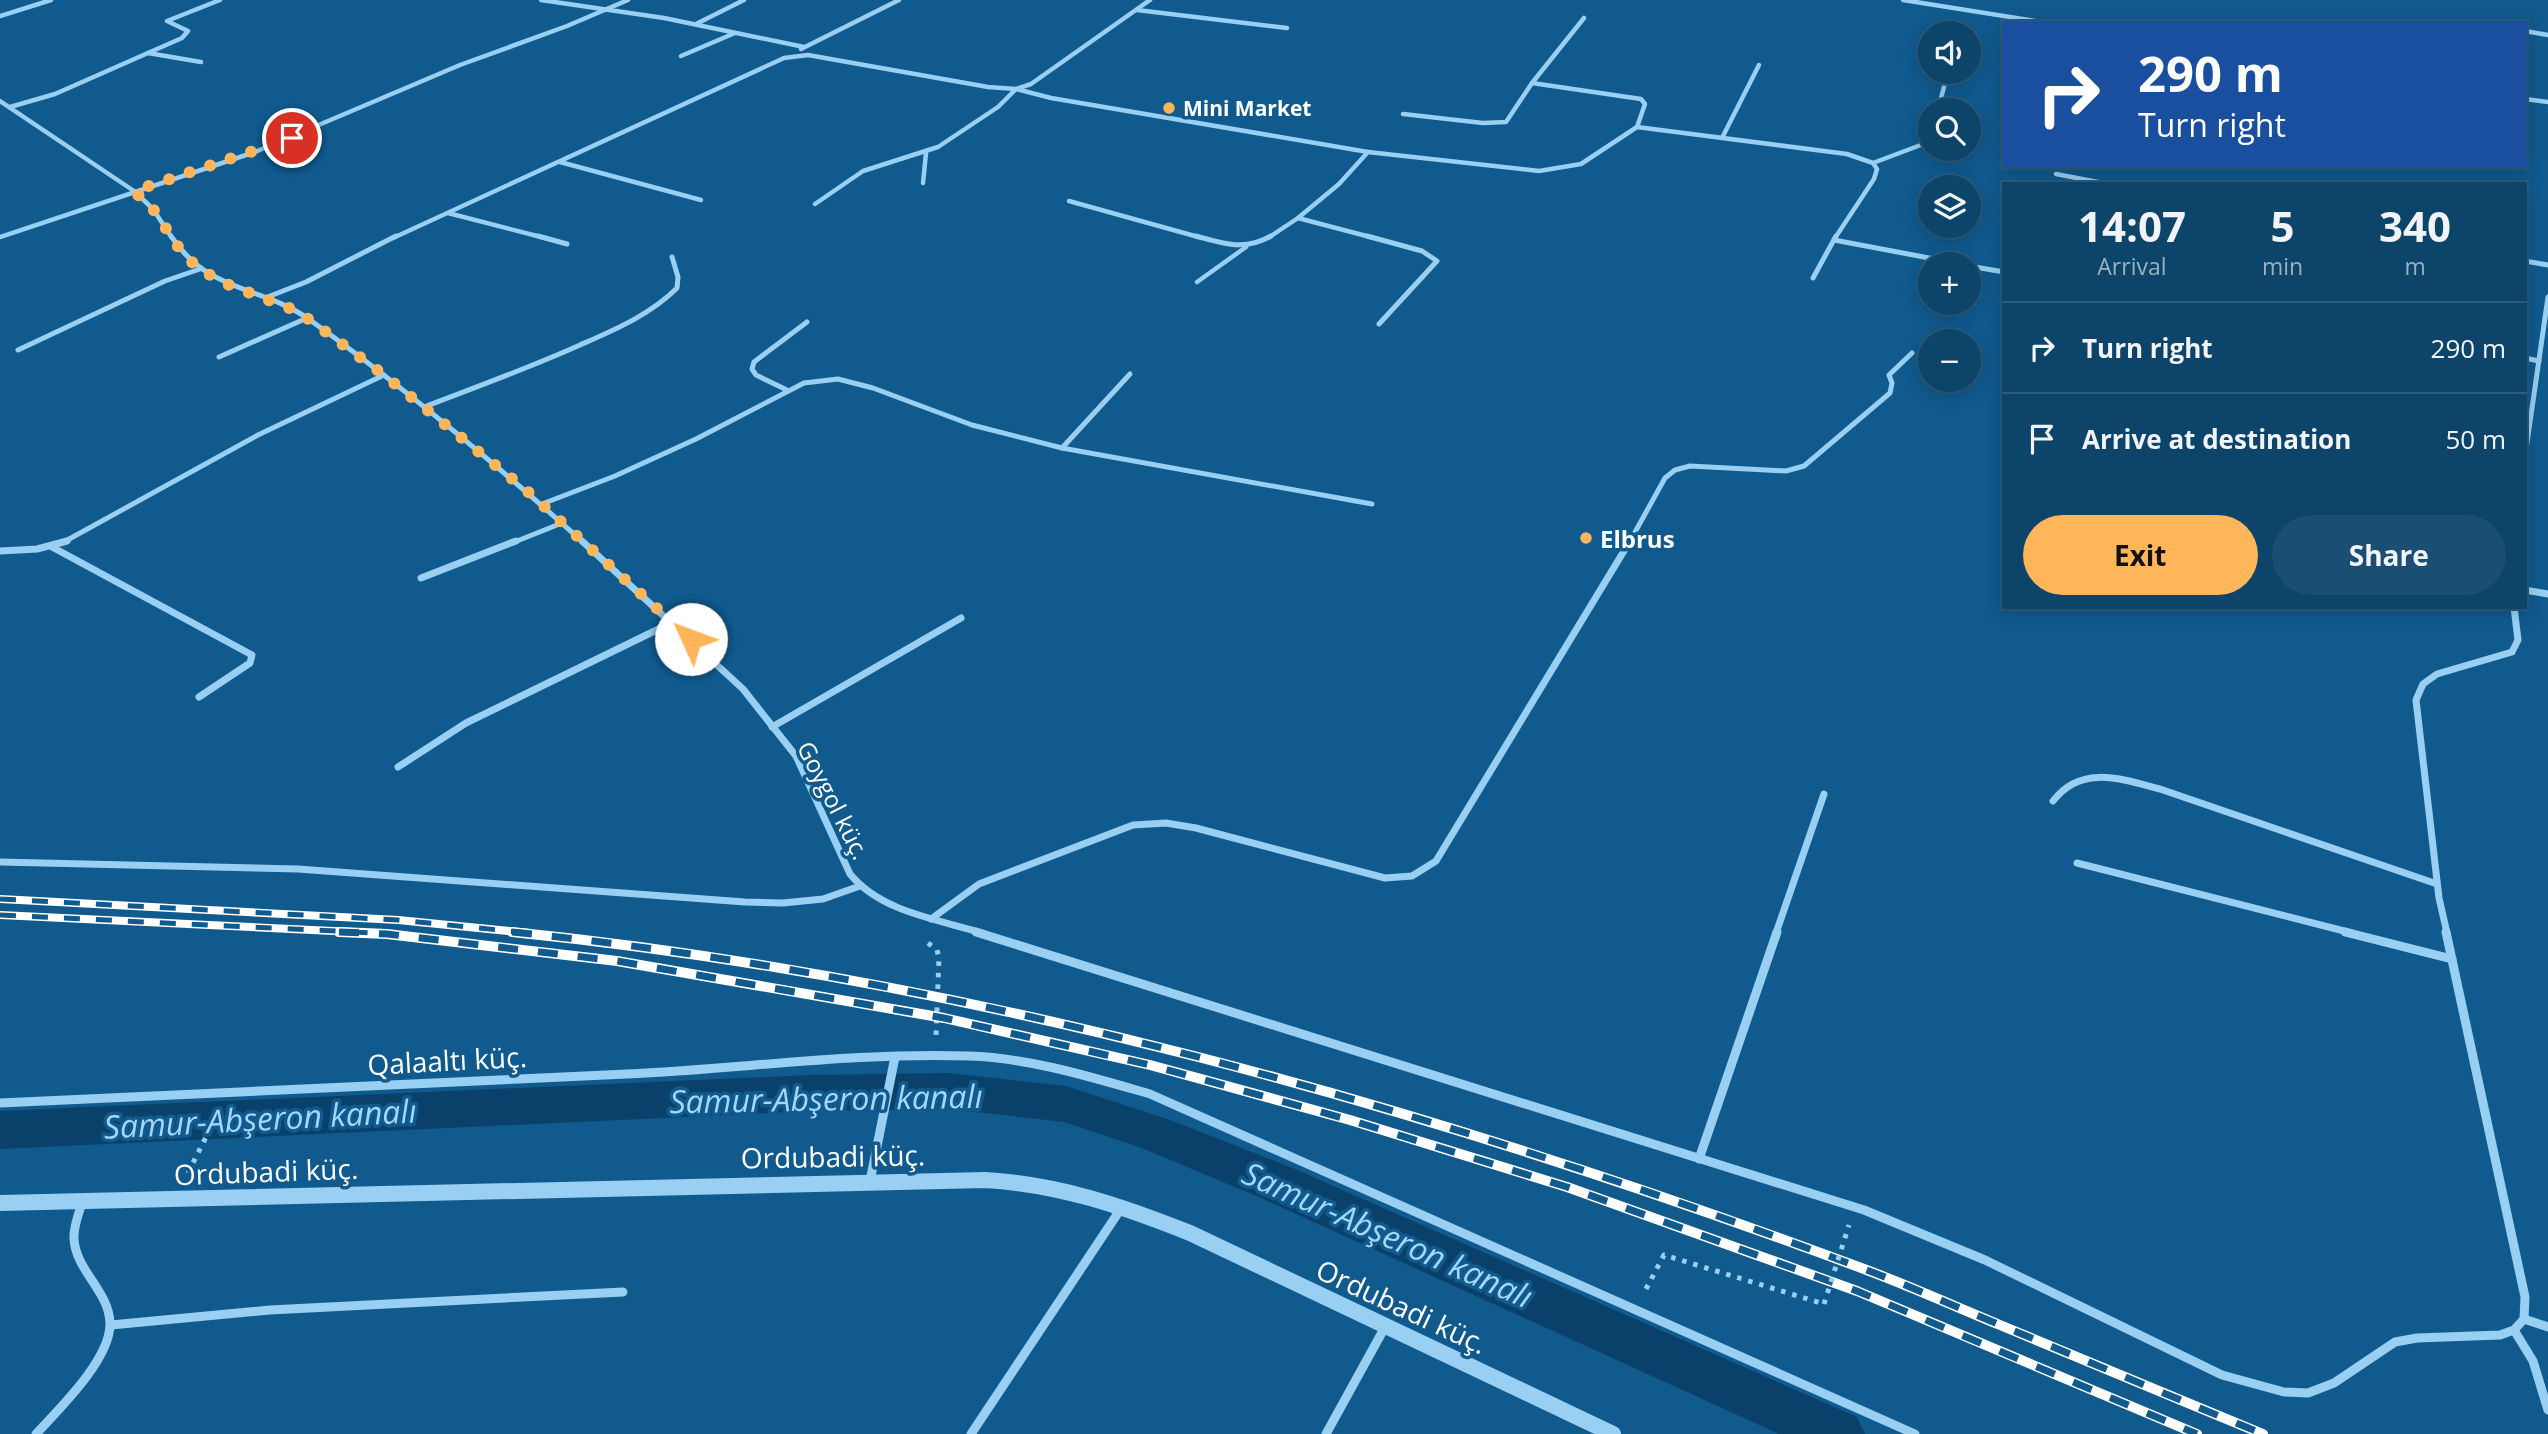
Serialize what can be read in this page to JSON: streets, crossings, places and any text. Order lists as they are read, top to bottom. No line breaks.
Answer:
{"streets":{"street":["Goygol küç.","Qalaaltı küç.","Ordubadi küç."]},"water":["Samur-Abşeron kanalı"],"places":["Mini Market","Elbrus"],"page":{"map_buttons":["+","−"],"turn":["290 m","Turn right"],"eta":["14:07","Arrival","5","min","340","m"],"list":[{"name":"Turn right","value":"290 m"},{"name":"Arrive at destination","value":"50 m"}],"buttons":["Exit","Share"]}}
